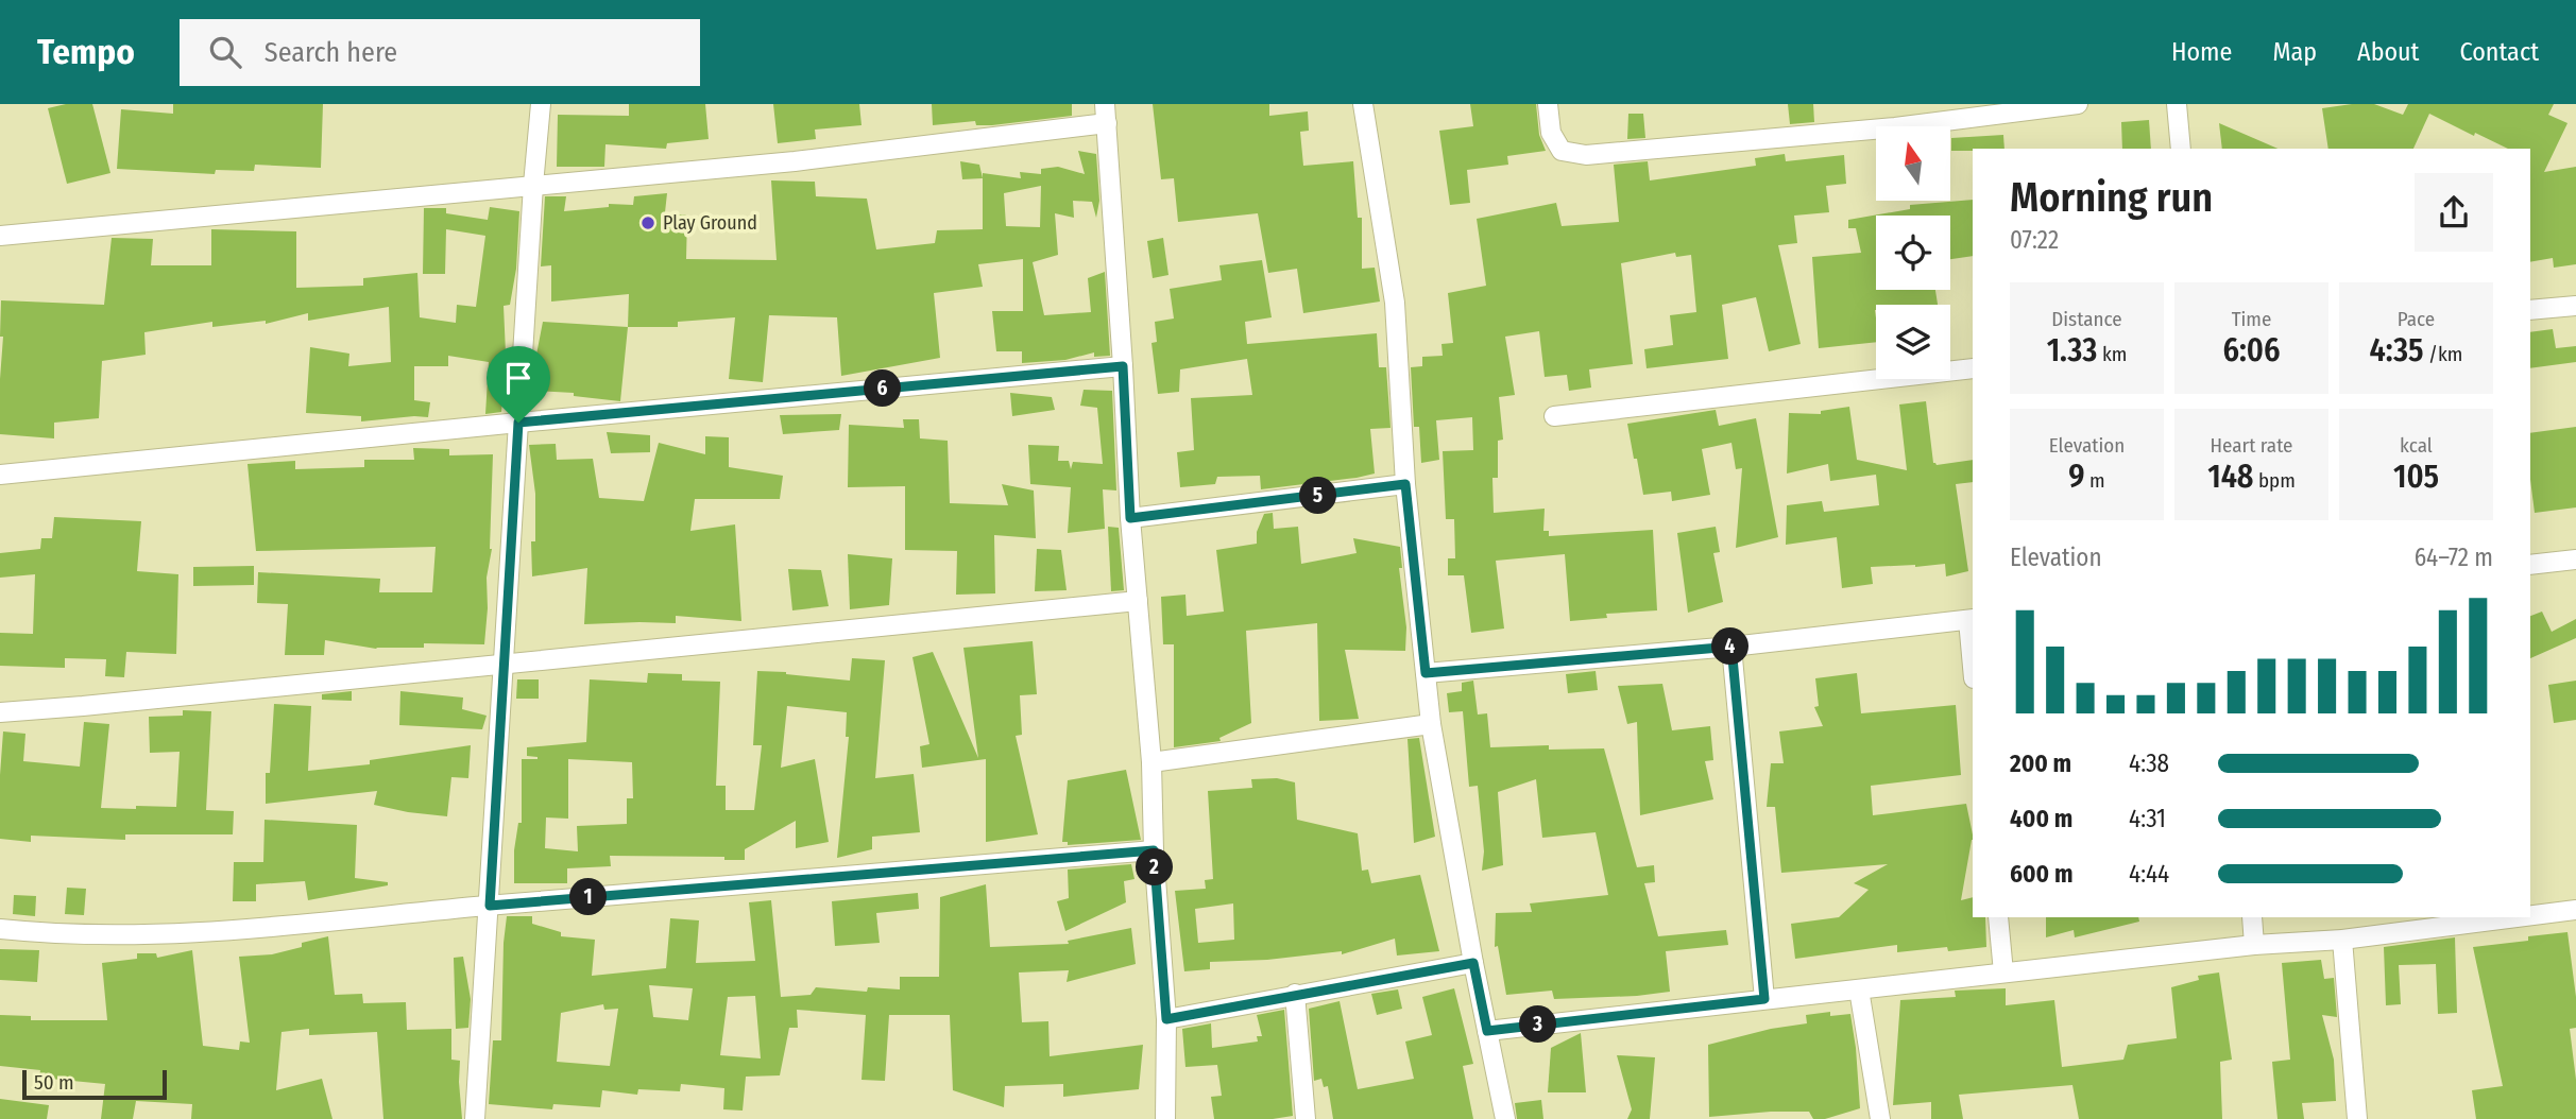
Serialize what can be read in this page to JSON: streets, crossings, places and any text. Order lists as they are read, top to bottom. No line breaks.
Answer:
{"places":["Play Ground"],"scale_bar":"50 m","north":"top","page":{"header":"Tempo","search":"Search here","nav":["Home","Map","About","Contact"],"heading":["Morning run","07:22"],"stats":[["Distance","1.33 km"],["Time","6:06"],["Pace","4:35 /km"],["Elevation","9 m"],["Heart rate","148 bpm"],["kcal","105"]],"pins":["6","5","4","2","1","3"],"chart":["Elevation","64–72 m"],"list":[{"name":"200 m","note":"4:38"},{"name":"400 m","note":"4:31"},{"name":"600 m","note":"4:44"}],"scale":"50 m"}}
